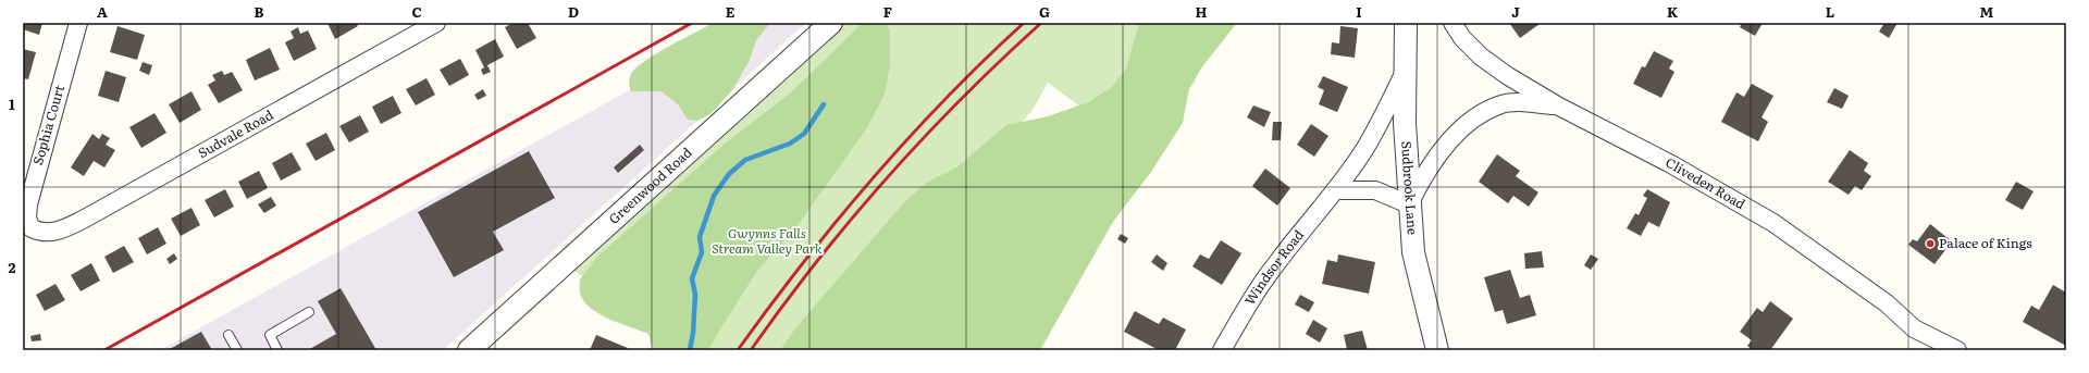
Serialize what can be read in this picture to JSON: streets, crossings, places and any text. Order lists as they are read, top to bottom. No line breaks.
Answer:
{"streets":{"street":["Sophia Court","Sudvale Road","Cliveden Road","Greenwood Road","Sudbrook Lane","Windsor Road"]},"crossings":[["Sophia Court","Sudvale Road"],["Sudbrook Lane","Windsor Road"]],"parks":["Gwynns Falls Stream Valley Park"],"places":["Palace of Kings"],"grid":{"columns":["A","B","C","D","E","F","G","H","I","J","K","L","M"],"rows":["1","2"]}}
